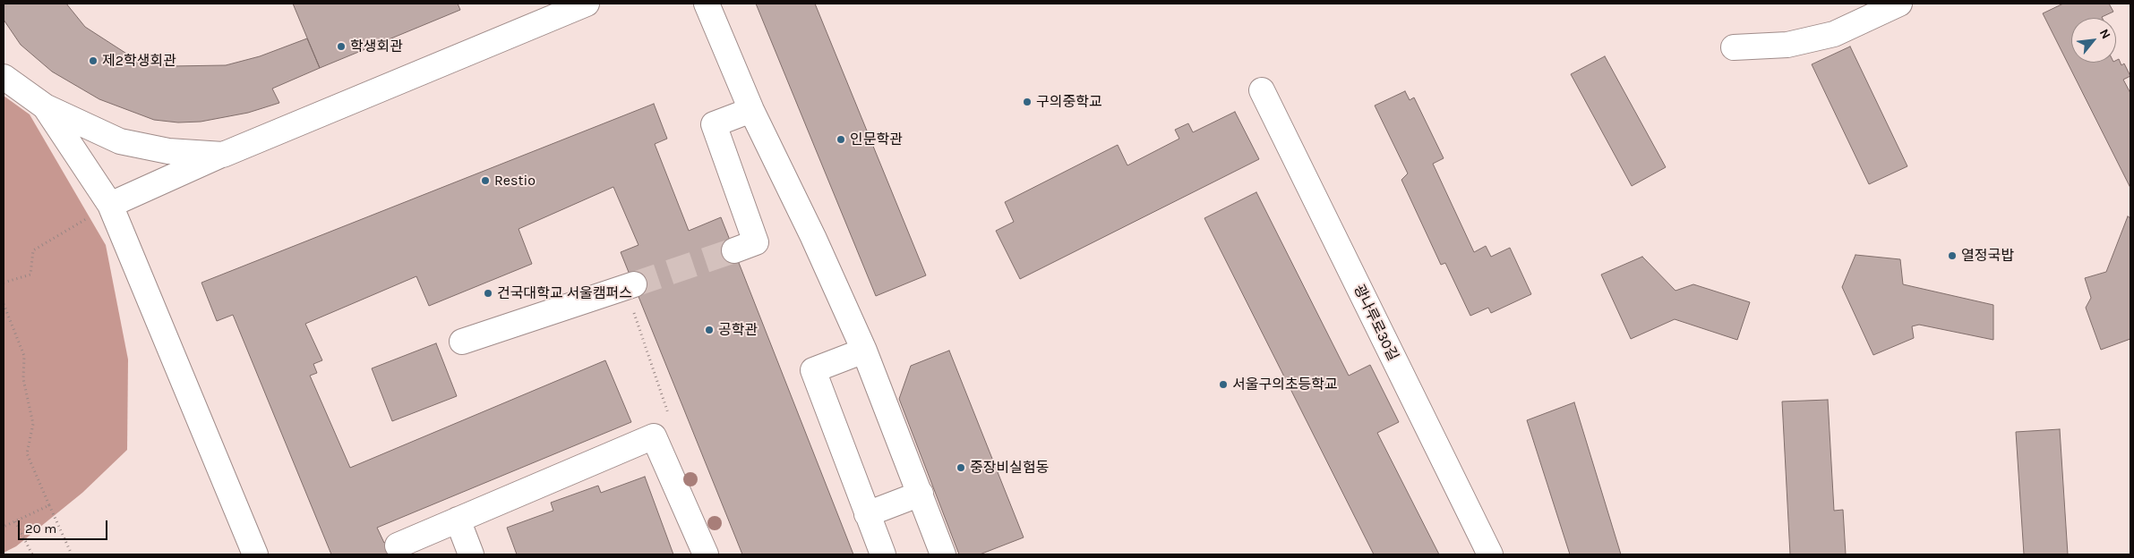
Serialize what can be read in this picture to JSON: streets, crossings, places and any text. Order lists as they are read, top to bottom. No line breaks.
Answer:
{"streets":{"street":["광나루로30길"]},"places":["학생회관","제2학생회관","구의중학교","인문학관","Restio","열정국밥","건국대학교 서울캠퍼스","공학관","서울구의초등학교","중장비실험동"],"scale_bar":"20 m","north":"top right"}
